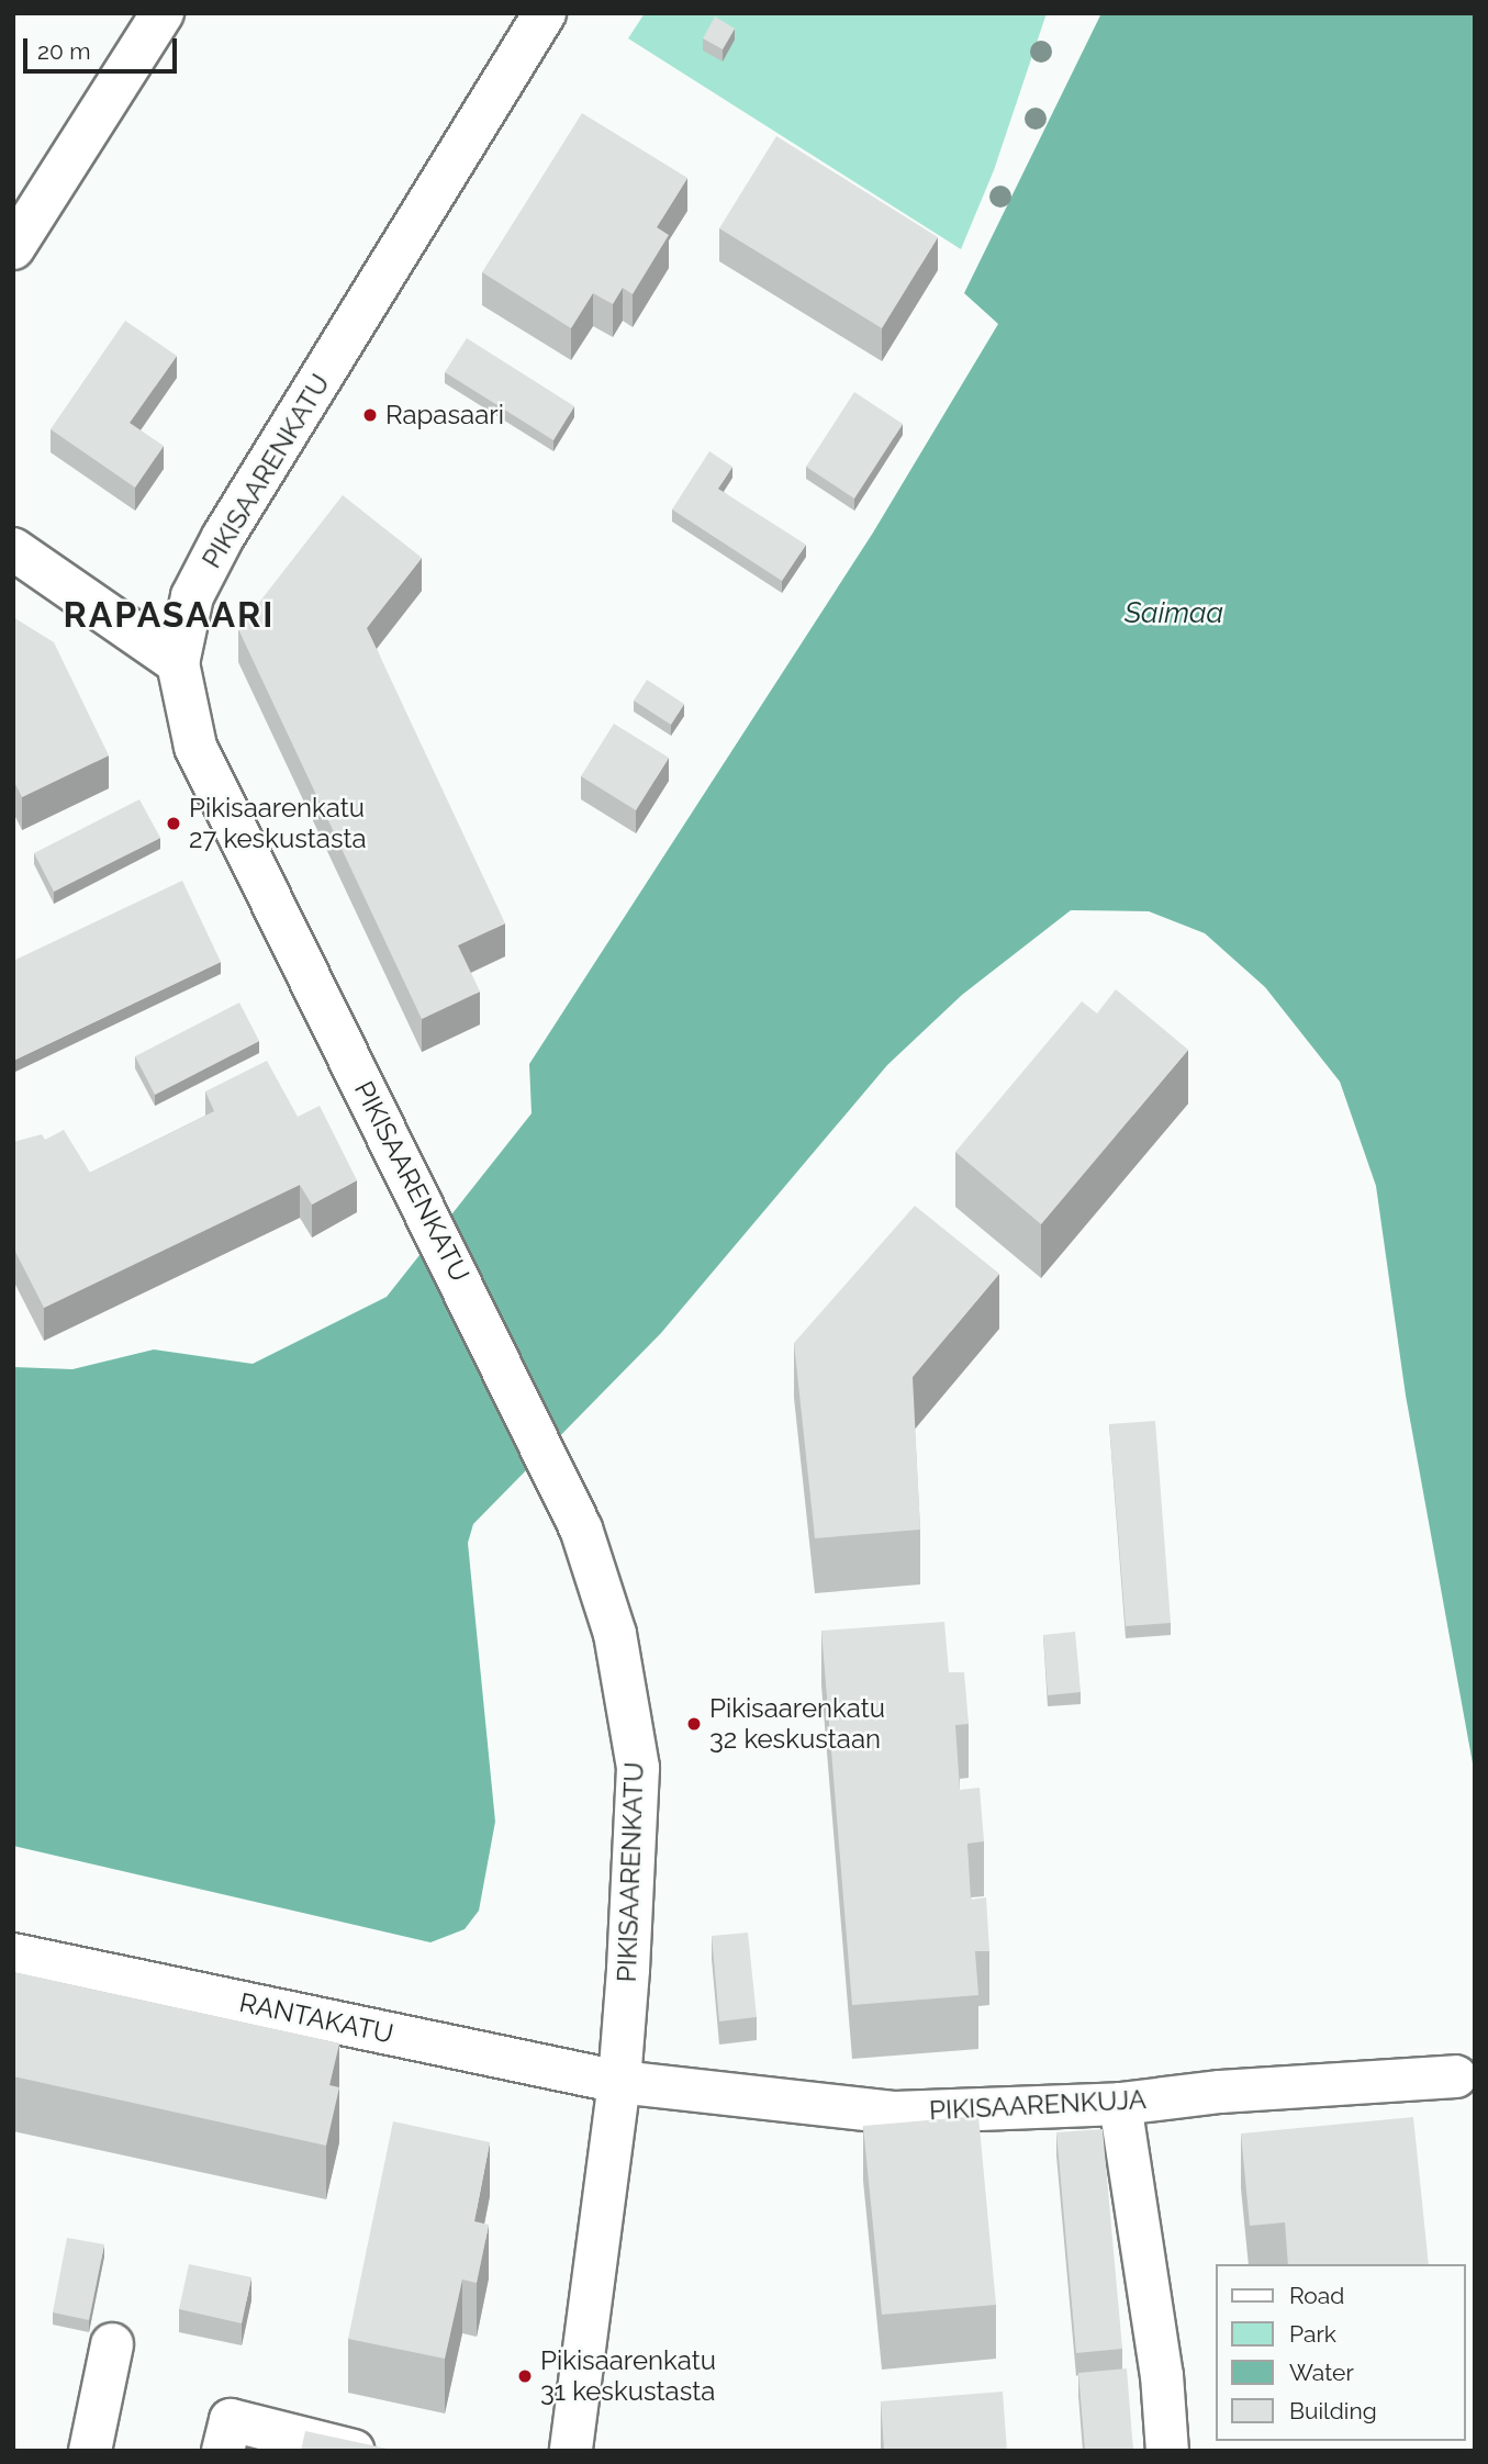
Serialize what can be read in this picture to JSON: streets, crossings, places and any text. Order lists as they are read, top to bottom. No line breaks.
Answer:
{"streets":{"street":["PIKISAARENKATU","RANTAKATU","PIKISAARENKUJA"]},"crossings":[["PIKISAARENKATU","RANTAKATU"],["PIKISAARENKATU","PIKISAARENKUJA"],["RANTAKATU","PIKISAARENKUJA"]],"districts":["RAPASAARI"],"water":["Saimaa"],"places":["Rapasaari","Pikisaarenkatu 27 keskustasta","Pikisaarenkatu 32 keskustaan","Pikisaarenkatu 31 keskustasta"],"legend":["Road","Park","Water","Building"],"scale_bar":"20 m"}
